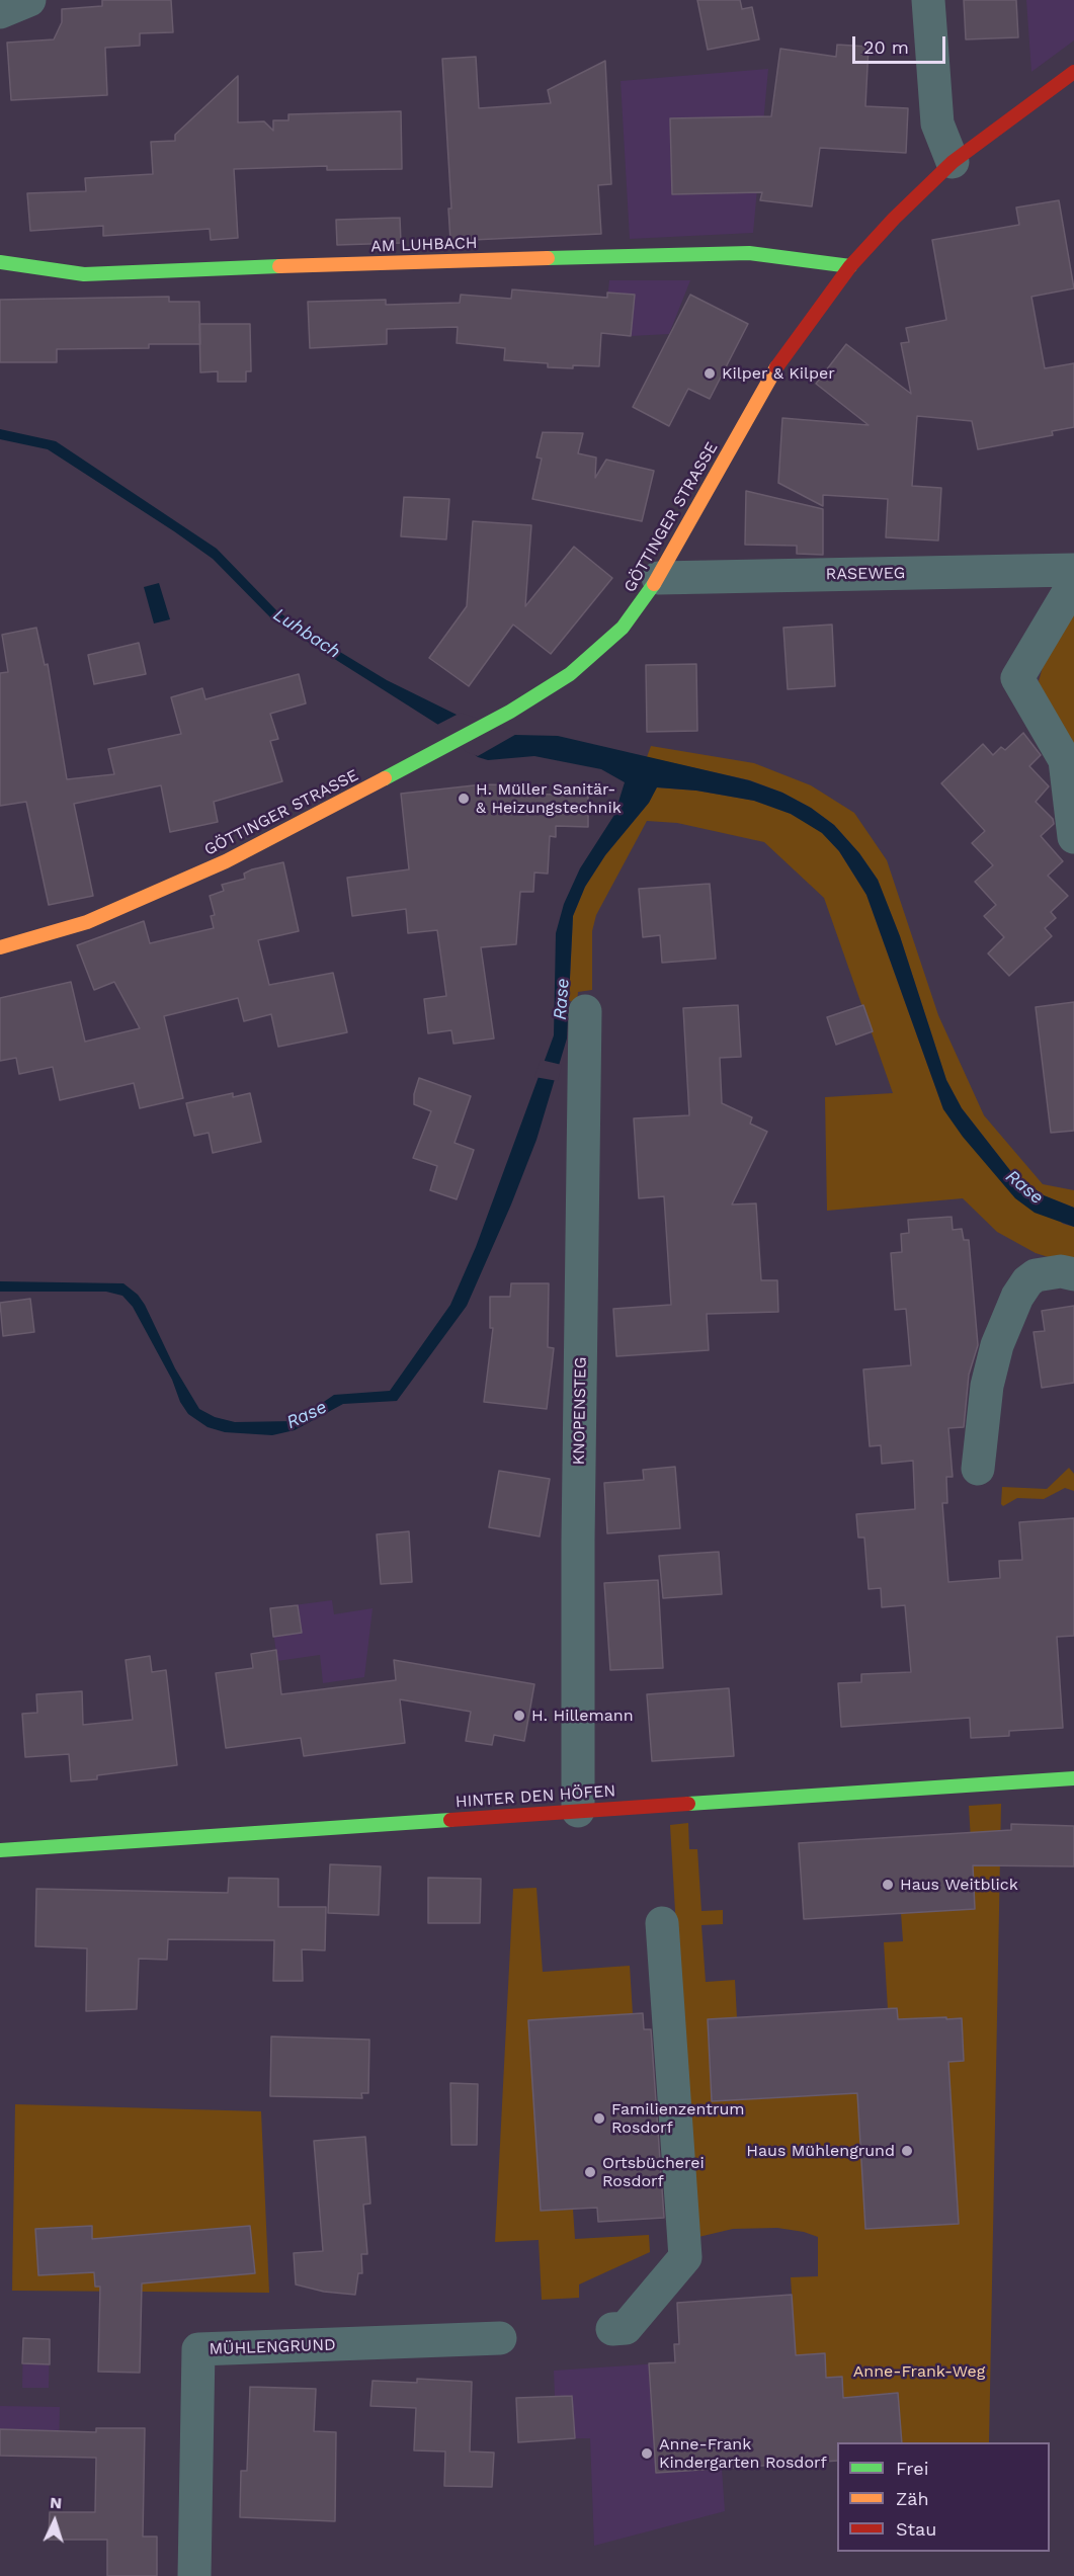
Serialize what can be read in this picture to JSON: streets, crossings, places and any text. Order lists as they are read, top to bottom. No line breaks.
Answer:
{"streets":{"street":["AM LUHBACH","GÖTTINGER STRASSE","RASEWEG","KNOPENSTEG","HINTER DEN HÖFEN","MÜHLENGRUND"]},"crossings":[["AM LUHBACH","GÖTTINGER STRASSE"],["GÖTTINGER STRASSE","RASEWEG"],["KNOPENSTEG","HINTER DEN HÖFEN"]],"water":["Luhbach","Rase"],"parks":["Anne-Frank-Weg"],"places":["Kilper & Kilper","H. Müller Sanitär- & Heizungstechnik","H. Hillemann","Haus Weitblick","Familienzentrum Rosdorf","Haus Mühlengrund","Ortsbücherei Rosdorf","Anne-Frank Kindergarten Rosdorf"],"legend":["Frei","Zäh","Stau"],"scale_bar":"20 m","north":"top"}
